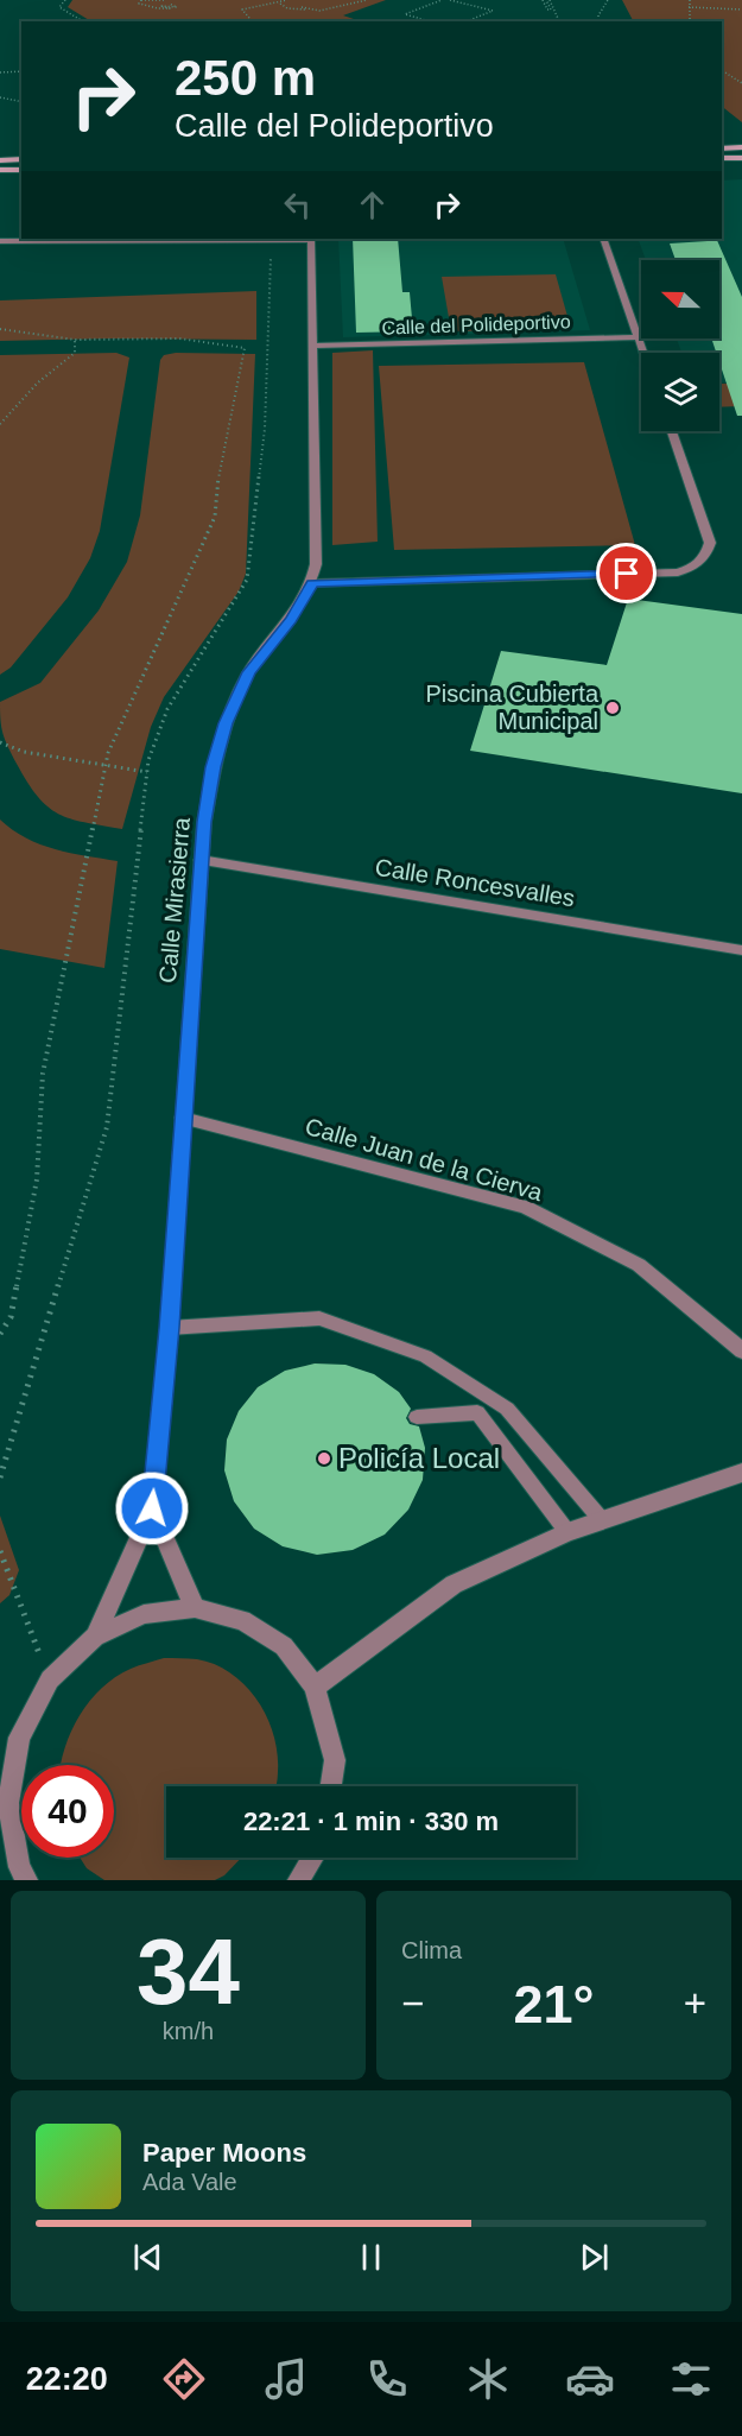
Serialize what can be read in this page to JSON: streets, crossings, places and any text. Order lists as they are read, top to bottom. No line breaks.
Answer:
{"streets":{"street":["Calle del Polideportivo","Calle Roncesvalles","Calle Mirasierra","Calle Juan de la Cierva"]},"crossings":[["Calle del Polideportivo","Calle Mirasierra"],["Calle Roncesvalles","Calle Mirasierra"],["Calle Mirasierra","Calle Juan de la Cierva"]],"places":["Piscina Cubierta Municipal","Policía Local"],"north":"left","page":{"turn":["250 m","Calle del Polideportivo"],"limit":"40","trip":"22:21 · 1 min · 330 m","tile":[["34","km/h"],"Clima"],"heat":["−","21°","+"],"song":["Paper Moons","Ada Vale"],"tabs":"22:20"}}
